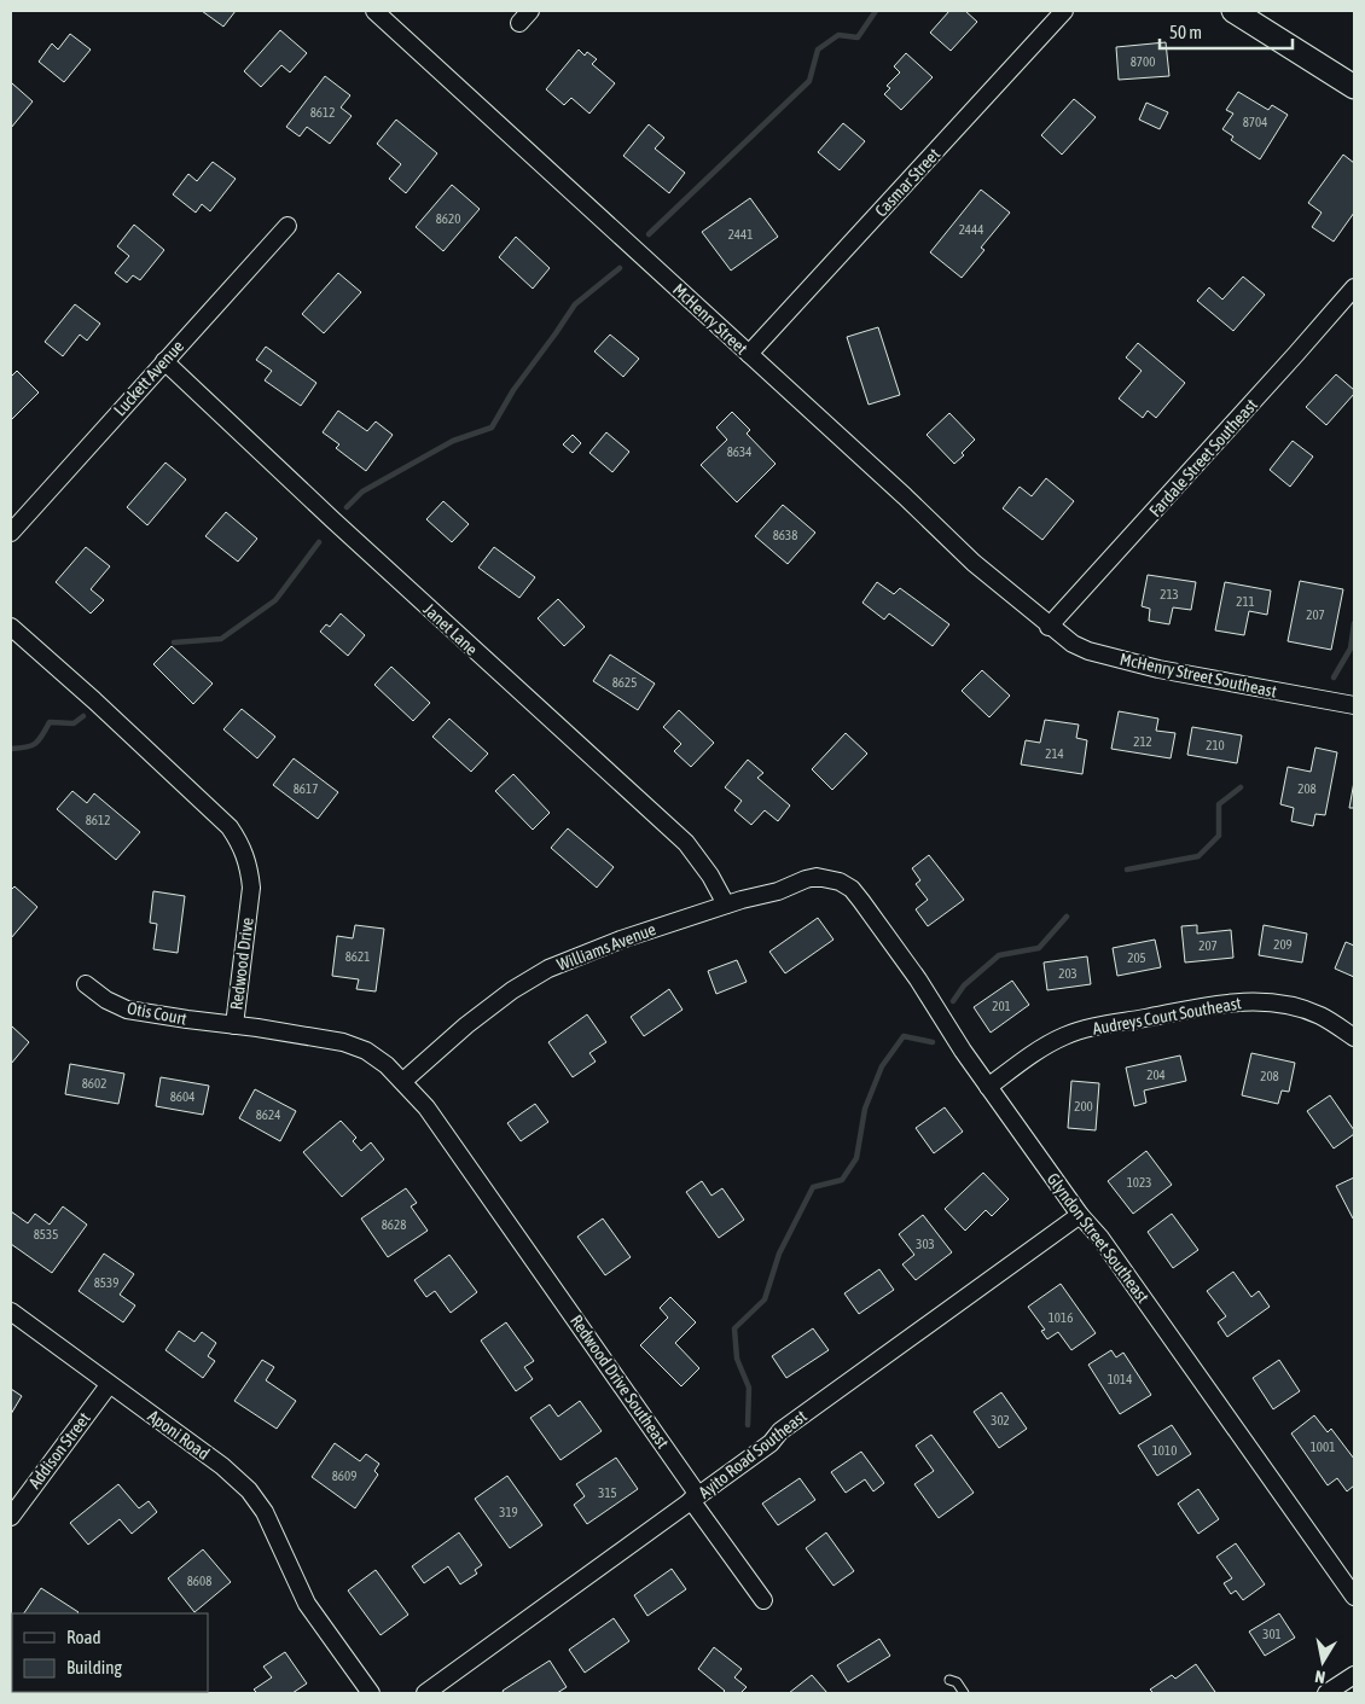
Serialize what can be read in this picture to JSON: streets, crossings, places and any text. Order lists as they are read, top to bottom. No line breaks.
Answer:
{"streets":{"street":["Casmar Street","McHenry Street","Luckett Avenue","Fardale Street Southeast","Janet Lane","McHenry Street Southeast","Williams Avenue","Redwood Drive","Otis Court","Audreys Court Southeast","Glyndon Street Southeast","Redwood Drive Southeast","Aponi Road","Addison Street","Ayito Road Southeast"]},"crossings":[["Casmar Street","McHenry Street"],["McHenry Street","Fardale Street Southeast"],["McHenry Street","McHenry Street Southeast"],["Luckett Avenue","Janet Lane"],["Fardale Street Southeast","McHenry Street Southeast"],["Janet Lane","Williams Avenue"],["Williams Avenue","Redwood Drive"],["Williams Avenue","Glyndon Street Southeast"],["Redwood Drive","Otis Court"],["Redwood Drive","Redwood Drive Southeast"],["Audreys Court Southeast","Glyndon Street Southeast"],["Glyndon Street Southeast","Ayito Road Southeast"],["Redwood Drive Southeast","Ayito Road Southeast"],["Aponi Road","Addison Street"]],"house_numbers":["8700","8612","8704","8620","2444","2441","8634","8638","213","211","207","8625","212","210","214","8617","208","8612","209","207","8621","205","203","201","204","208","8602","8604","200","8624","1023","8628","8535","303","8539","1016","1014","302","1001","1010","8609","315","319","8608","301"],"legend":["Road","Building"],"scale_bar":"50 m","north":"bottom"}
